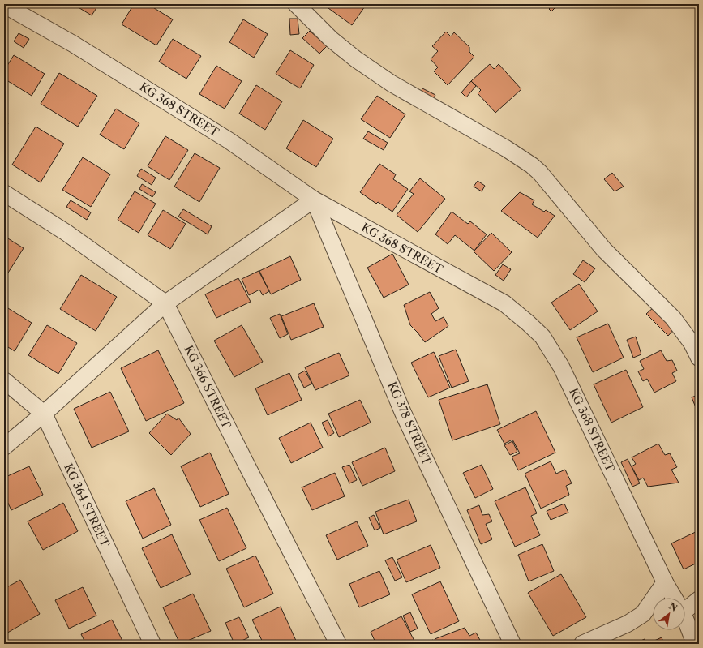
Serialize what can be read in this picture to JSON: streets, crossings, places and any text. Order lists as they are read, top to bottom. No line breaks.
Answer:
{"streets":{"street":["KG 368 STREET","KG 366 STREET","KG 378 STREET","KG 364 STREET"]},"crossings":[["KG 368 STREET","KG 378 STREET"]],"north":"top right"}
